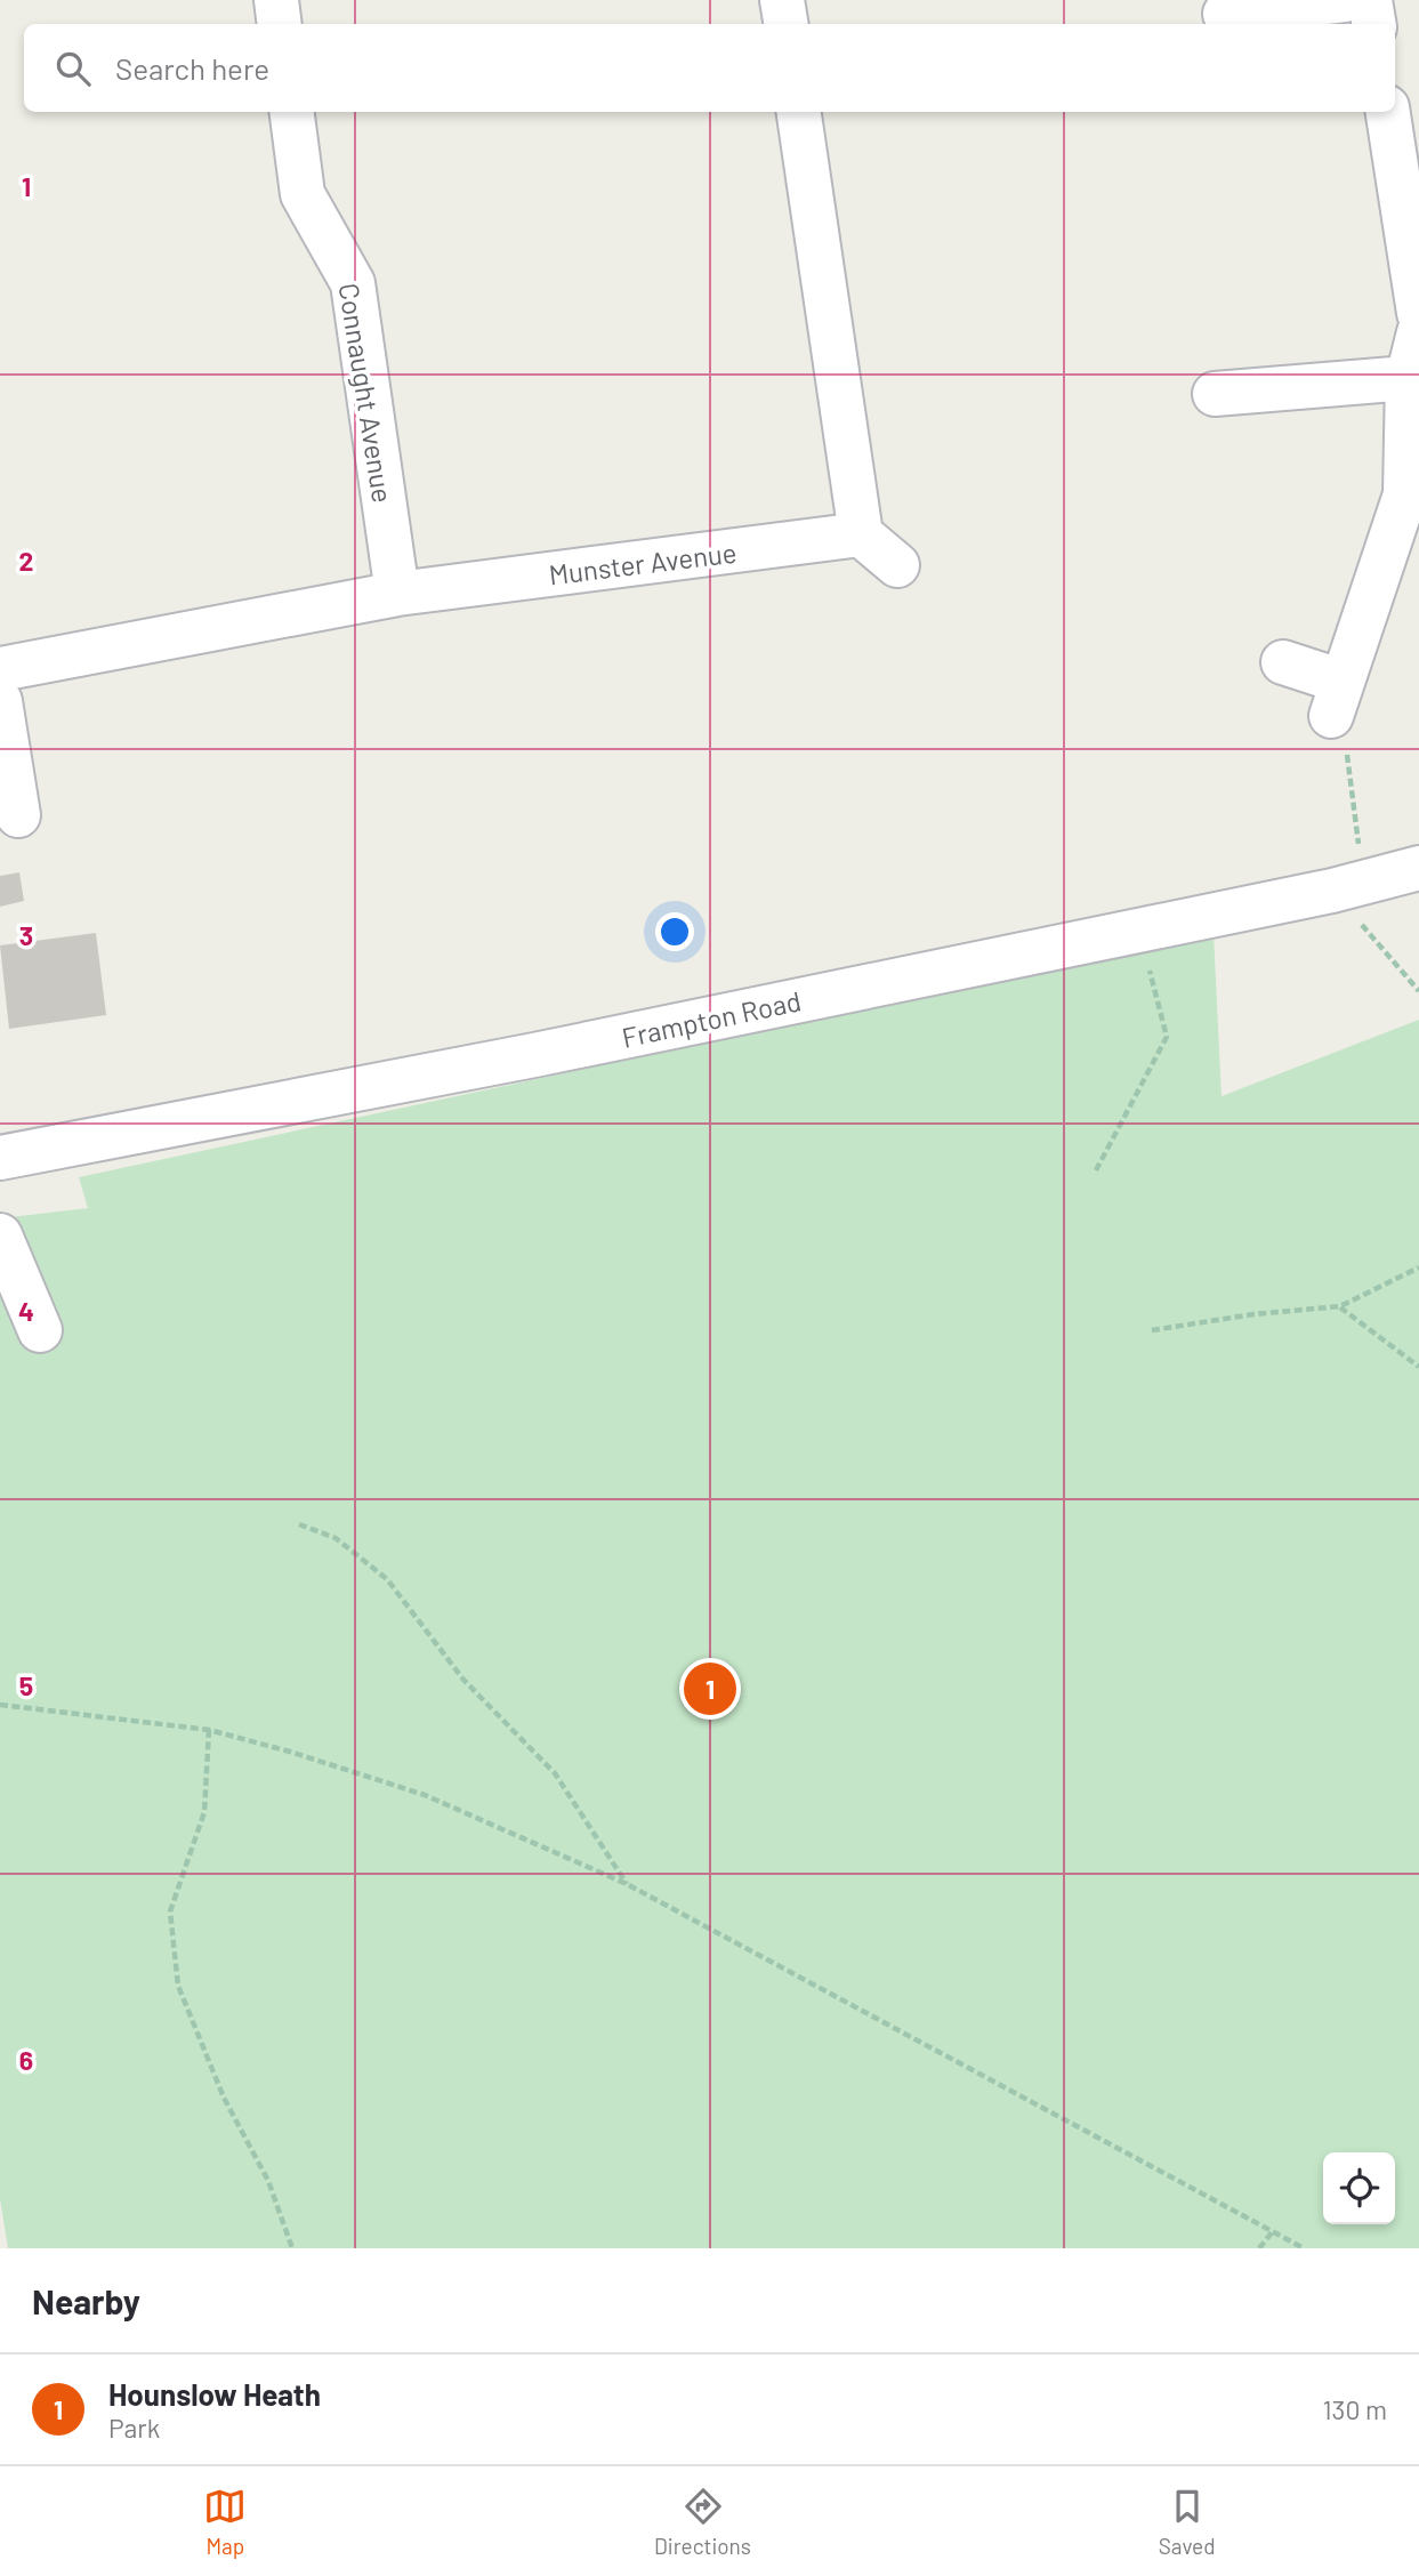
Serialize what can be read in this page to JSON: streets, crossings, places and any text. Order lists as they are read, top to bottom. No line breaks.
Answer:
{"streets":{"street":["Connaught Avenue","Munster Avenue","Frampton Road"]},"crossings":[["Connaught Avenue","Munster Avenue"]],"page":{"search":"Search here","pins":"1","heading":"Nearby","list":[{"mark":"1","name":"Hounslow Heath","note":"Park","value":"130 m"}],"nav":["Map","Directions","Saved"]},"grid":{"rows":["1","2","3","4","5","6"]}}
